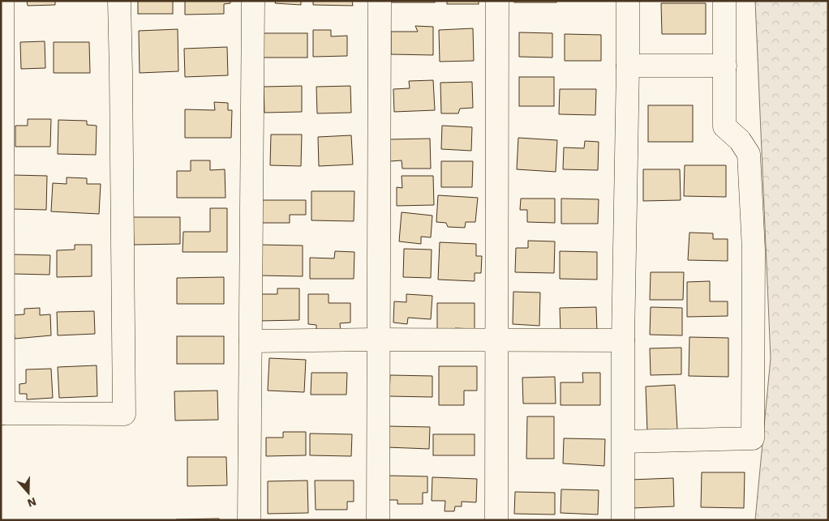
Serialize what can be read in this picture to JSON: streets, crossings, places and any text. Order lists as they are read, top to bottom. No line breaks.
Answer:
{"north":"bottom"}
